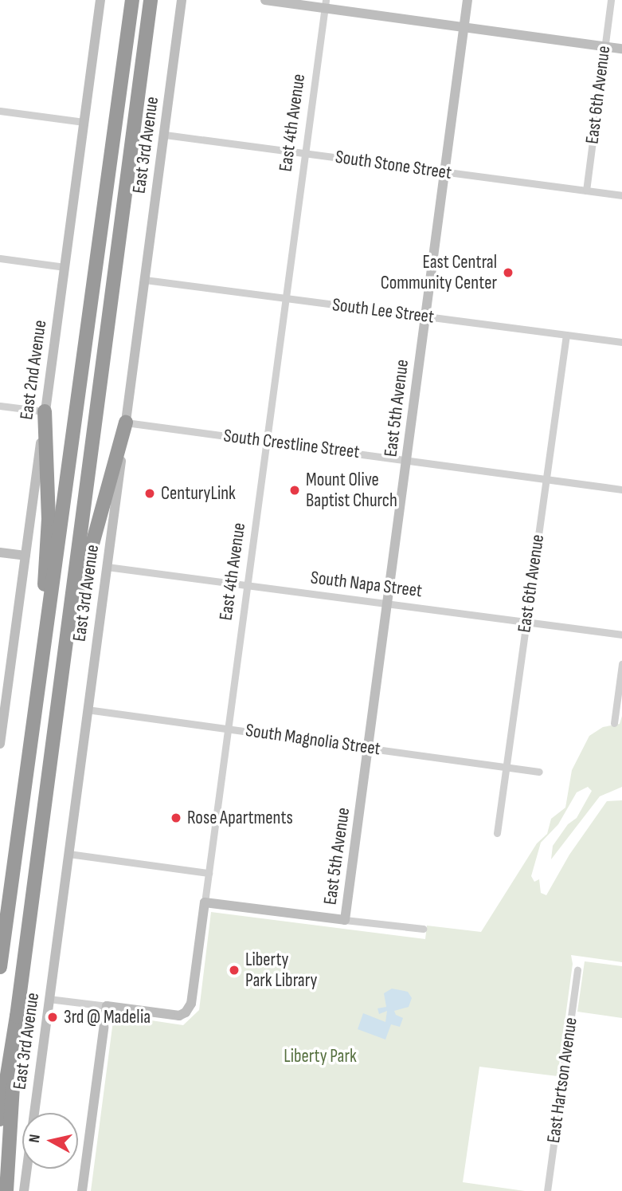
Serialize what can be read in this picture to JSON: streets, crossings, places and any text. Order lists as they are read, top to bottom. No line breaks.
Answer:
{"streets":{"street":["East 6th Avenue","East 4th Avenue","East 3rd Avenue","South Stone Street","South Lee Street","East 2nd Avenue","East 5th Avenue","South Crestline Street","South Napa Street","South Magnolia Street","East Hartson Avenue"]},"crossings":[["East 6th Avenue","South Stone Street"],["East 6th Avenue","South Lee Street"],["East 6th Avenue","South Crestline Street"],["East 6th Avenue","South Napa Street"],["East 6th Avenue","South Magnolia Street"],["East 4th Avenue","South Stone Street"],["East 4th Avenue","South Lee Street"],["East 4th Avenue","South Crestline Street"],["East 4th Avenue","South Napa Street"],["East 4th Avenue","South Magnolia Street"],["East 3rd Avenue","South Stone Street"],["East 3rd Avenue","South Lee Street"],["East 3rd Avenue","South Crestline Street"],["East 3rd Avenue","South Napa Street"],["East 3rd Avenue","South Magnolia Street"],["South Stone Street","East 5th Avenue"],["South Lee Street","East 5th Avenue"],["East 5th Avenue","South Crestline Street"],["East 5th Avenue","South Napa Street"],["East 5th Avenue","South Magnolia Street"]],"parks":["Liberty Park"],"places":["East Central Community Center","Mount Olive Baptist Church","CenturyLink","Rose Apartments","Liberty Park Library","3rd @ Madelia"],"north":"left"}
